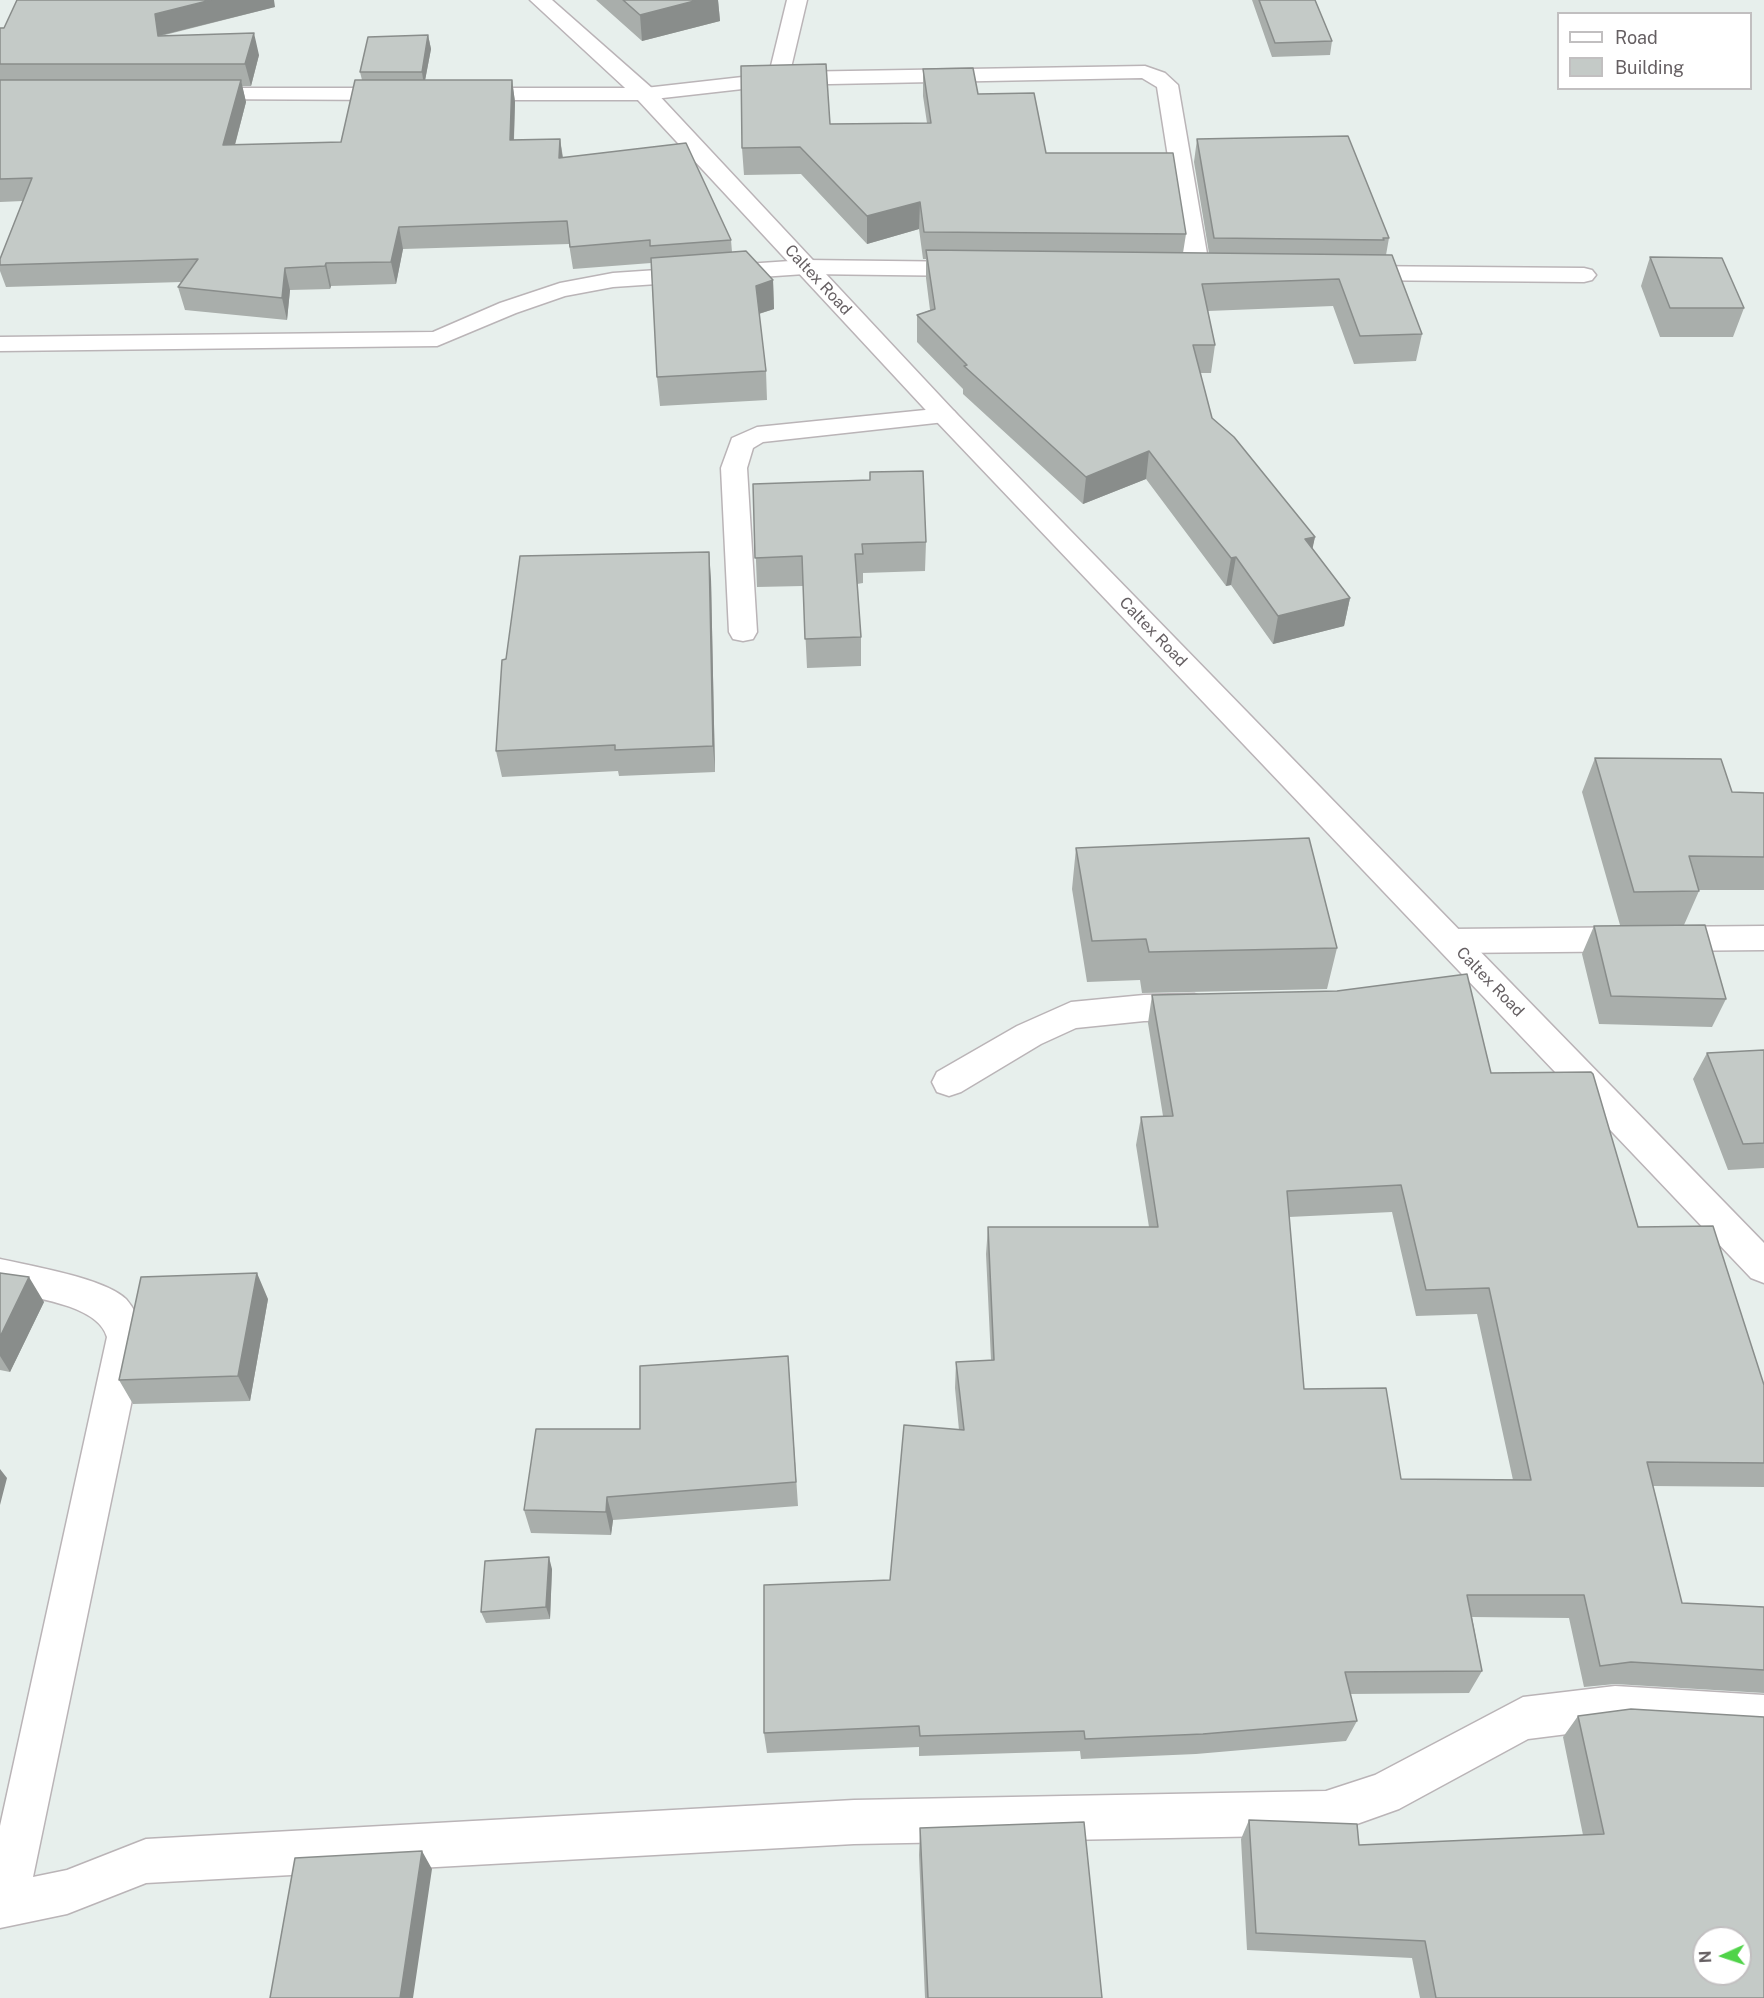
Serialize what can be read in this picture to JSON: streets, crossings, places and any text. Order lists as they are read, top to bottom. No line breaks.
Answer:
{"streets":{"street":["Caltex Road"]},"legend":["Road","Building"],"north":"left"}
